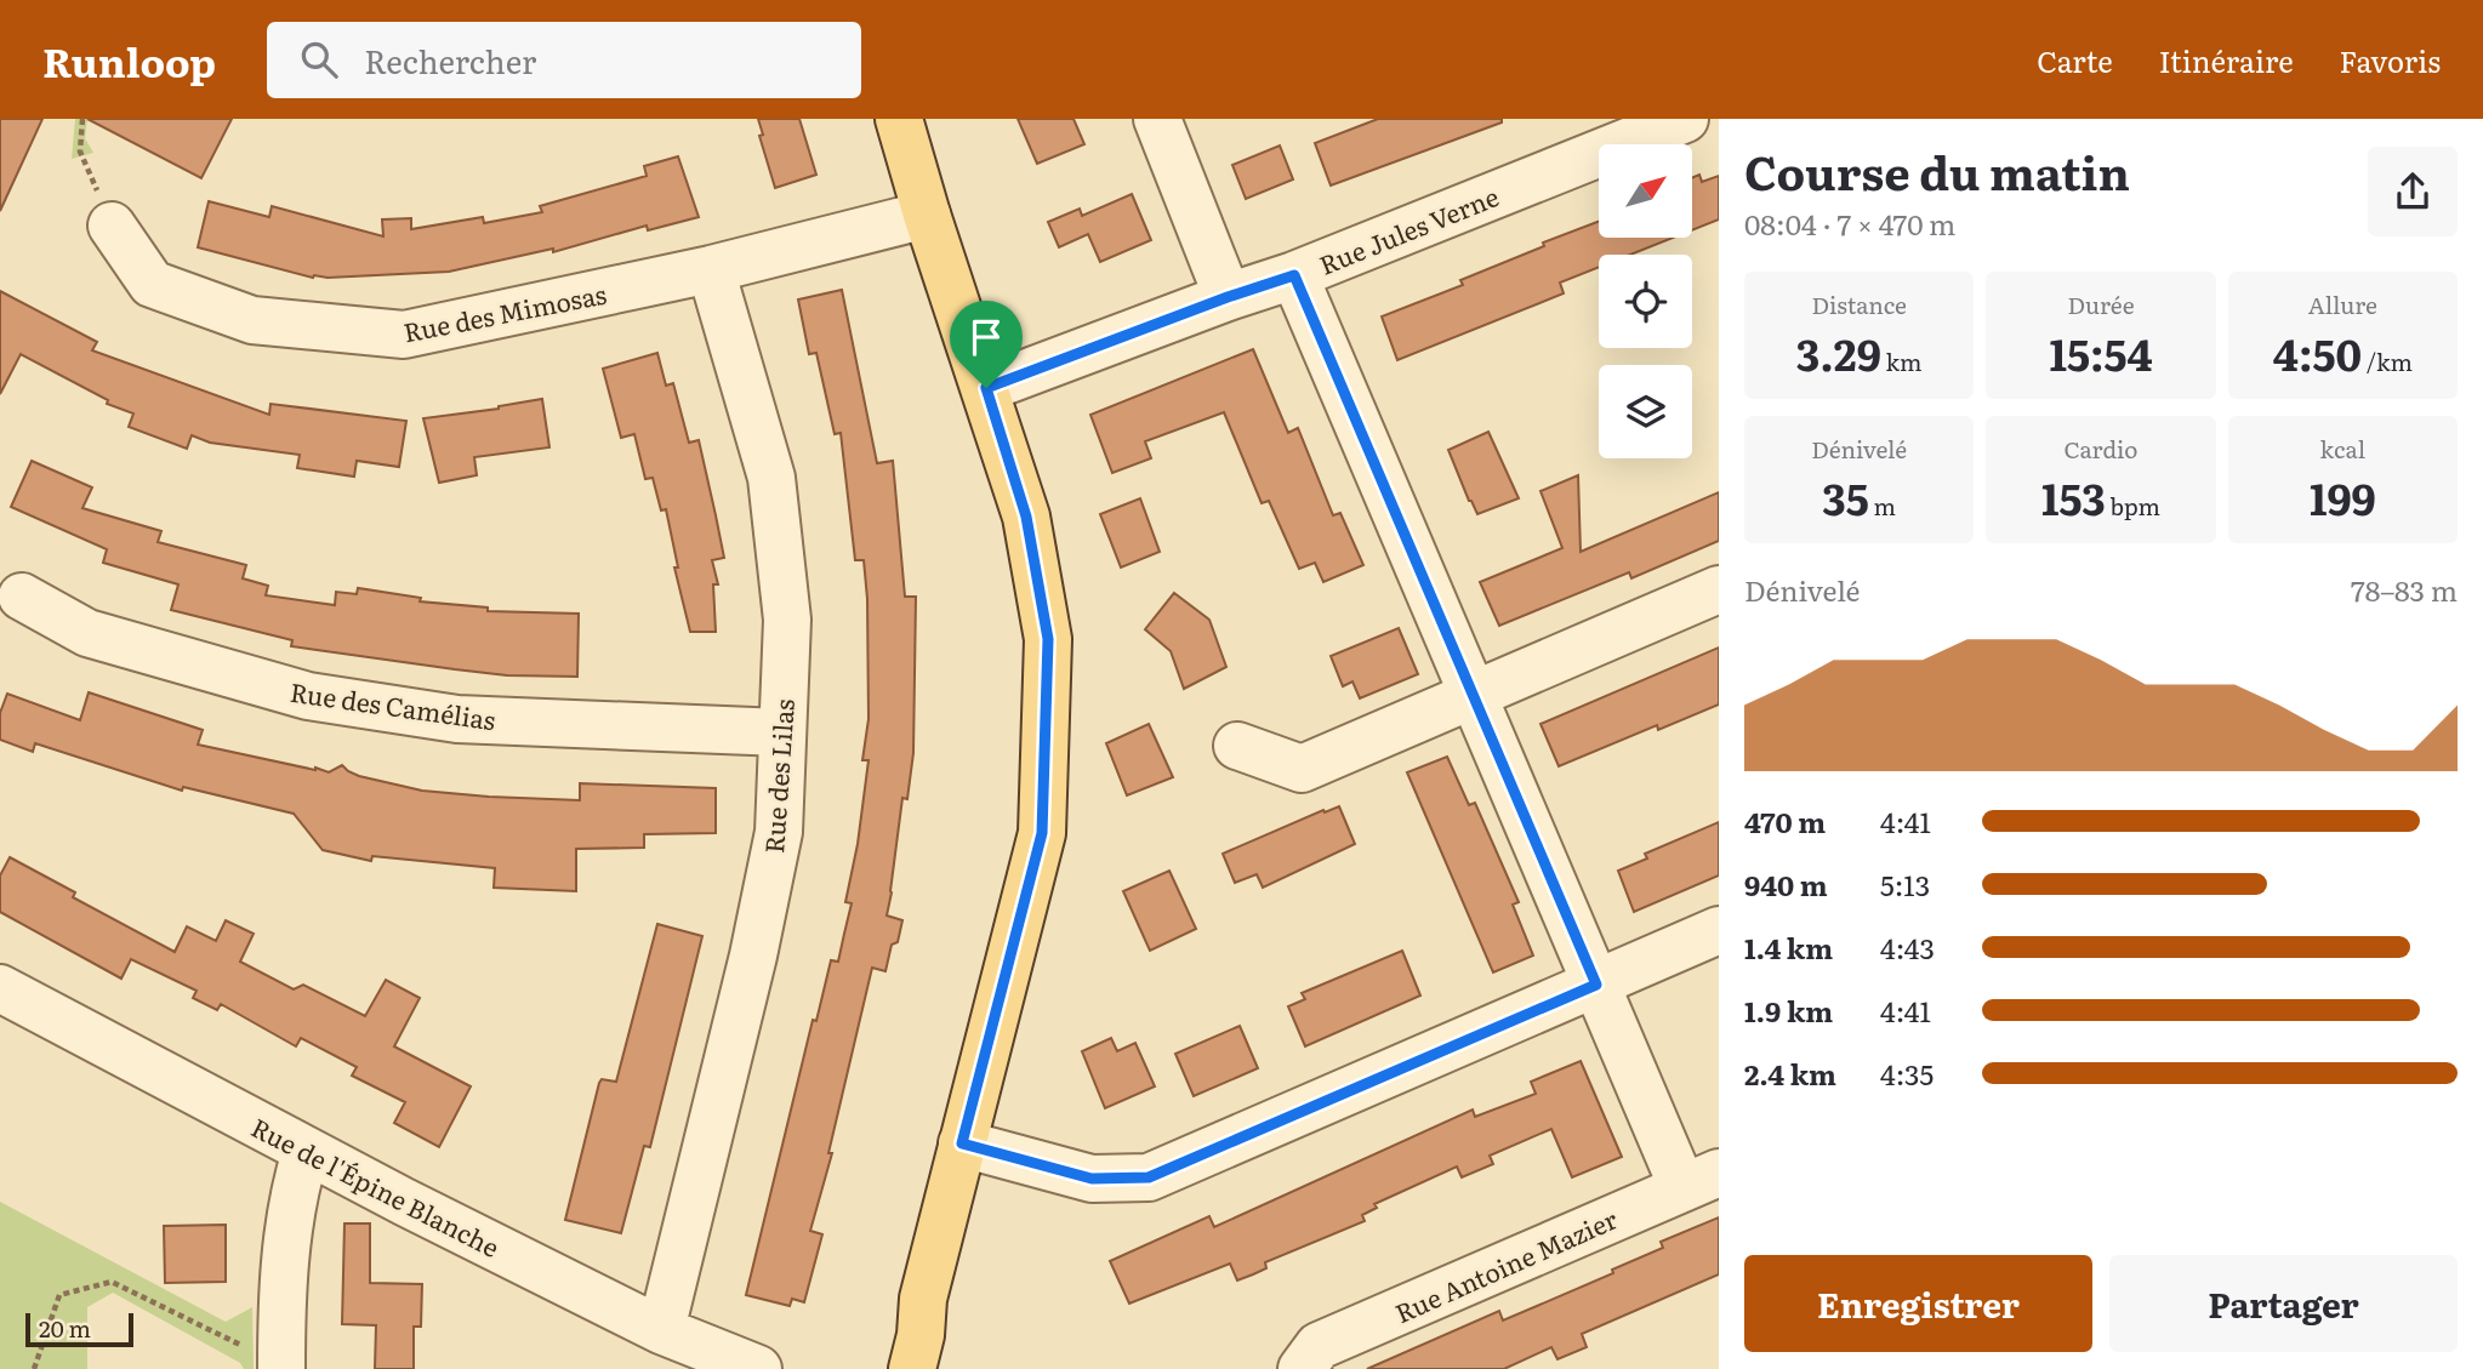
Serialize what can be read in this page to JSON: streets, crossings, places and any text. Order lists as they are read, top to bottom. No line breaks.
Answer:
{"streets":{"street":["Rue Jules Verne","Rue des Mimosas","Rue des Camélias","Rue des Lilas","Rue de l'Épine Blanche","Rue Antoine Mazier"]},"crossings":[["Rue des Mimosas","Rue des Lilas"],["Rue des Camélias","Rue des Lilas"],["Rue des Lilas","Rue de l'Épine Blanche"]],"scale_bar":"20 m","north":"top right","page":{"header":"Runloop","search":"Rechercher","nav":["Carte","Itinéraire","Favoris"],"heading":["Course du matin","08:04 · 7 × 470 m"],"stats":[["Distance","3.29 km"],["Durée","15:54"],["Allure","4:50 /km"],["Dénivelé","35 m"],["Cardio","153 bpm"],["kcal","199"]],"chart":["Dénivelé","78–83 m"],"list":[{"name":"470 m","note":"4:41"},{"name":"940 m","note":"5:13"},{"name":"1.4 km","note":"4:43"},{"name":"1.9 km","note":"4:41"},{"name":"2.4 km","note":"4:35"}],"buttons":["Enregistrer","Partager"],"scale":"20 m"}}
